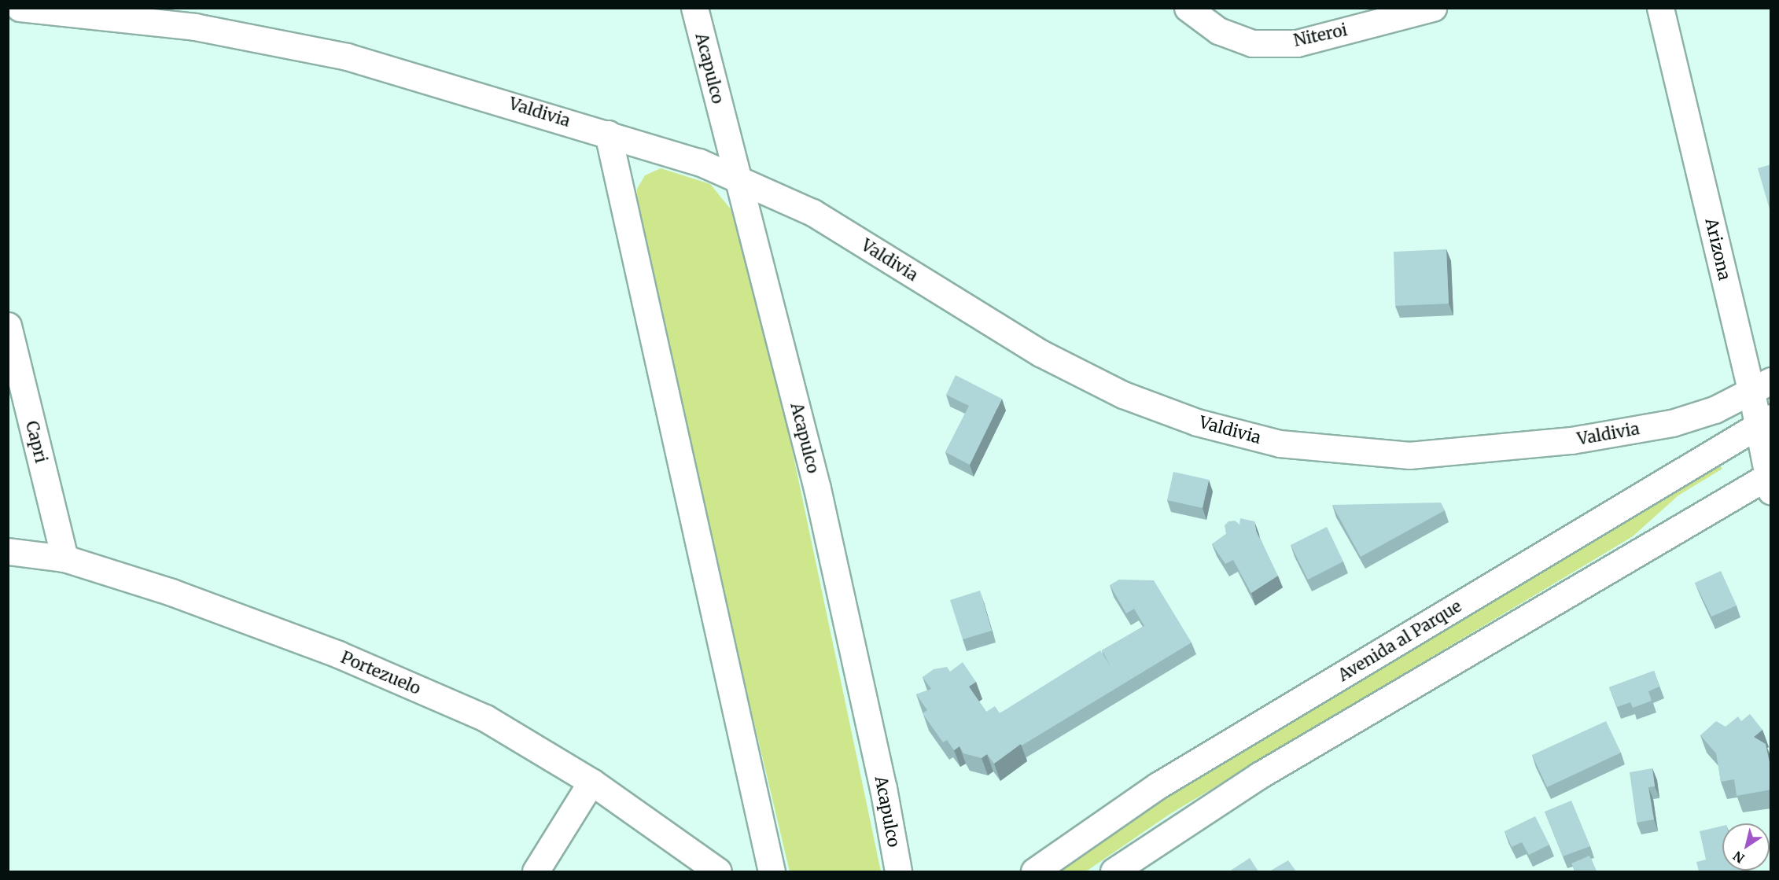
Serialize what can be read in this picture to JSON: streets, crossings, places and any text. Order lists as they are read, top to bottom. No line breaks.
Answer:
{"streets":{"street":["Niteroi","Acapulco","Valdivia","Arizona","Capri","Avenida al Parque","Portezuelo"]},"crossings":[["Acapulco","Valdivia"],["Valdivia","Arizona"],["Arizona","Avenida al Parque"],["Capri","Portezuelo"]],"north":"bottom left"}
